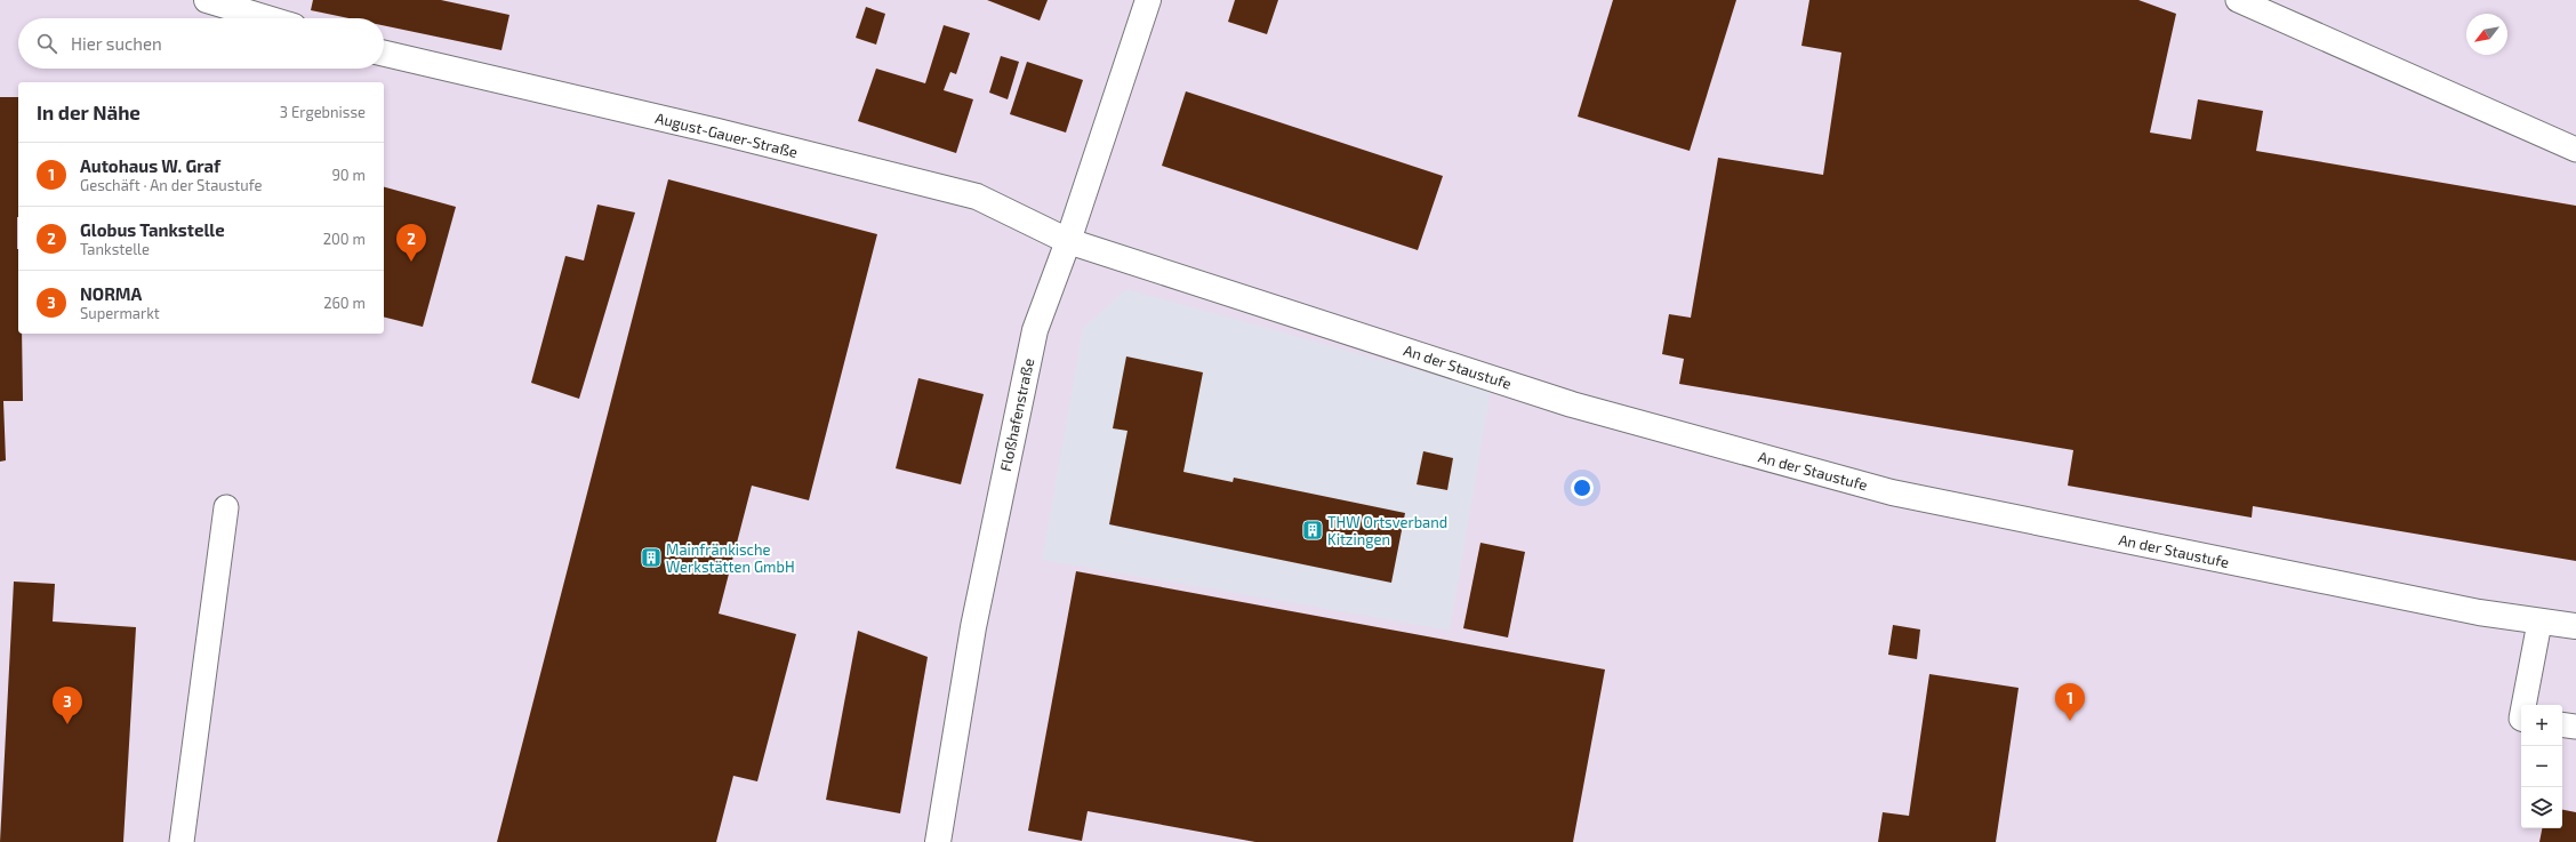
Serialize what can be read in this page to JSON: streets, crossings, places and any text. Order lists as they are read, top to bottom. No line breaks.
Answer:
{"streets":{"street":["August-Gauer-Straße","An der Staustufe","Floßhafenstraße"]},"crossings":[["August-Gauer-Straße","An der Staustufe"],["August-Gauer-Straße","Floßhafenstraße"],["An der Staustufe","Floßhafenstraße"]],"places":{"building":["THW Ortsverband Kitzingen","Mainfränkische Werkstätten GmbH"]},"north":"bottom left","page":{"search":"Hier suchen","heading":["In der Nähe","3 Ergebnisse"],"list":[{"mark":"1","name":"Autohaus W. Graf","note":"Geschäft · An der Staustufe","value":"90 m"},{"mark":"2","name":"Globus Tankstelle","note":"Tankstelle","value":"200 m"},{"mark":"3","name":"NORMA","note":"Supermarkt","value":"260 m"}],"pins":["2","1","3"],"map_buttons":["+","−"]}}
